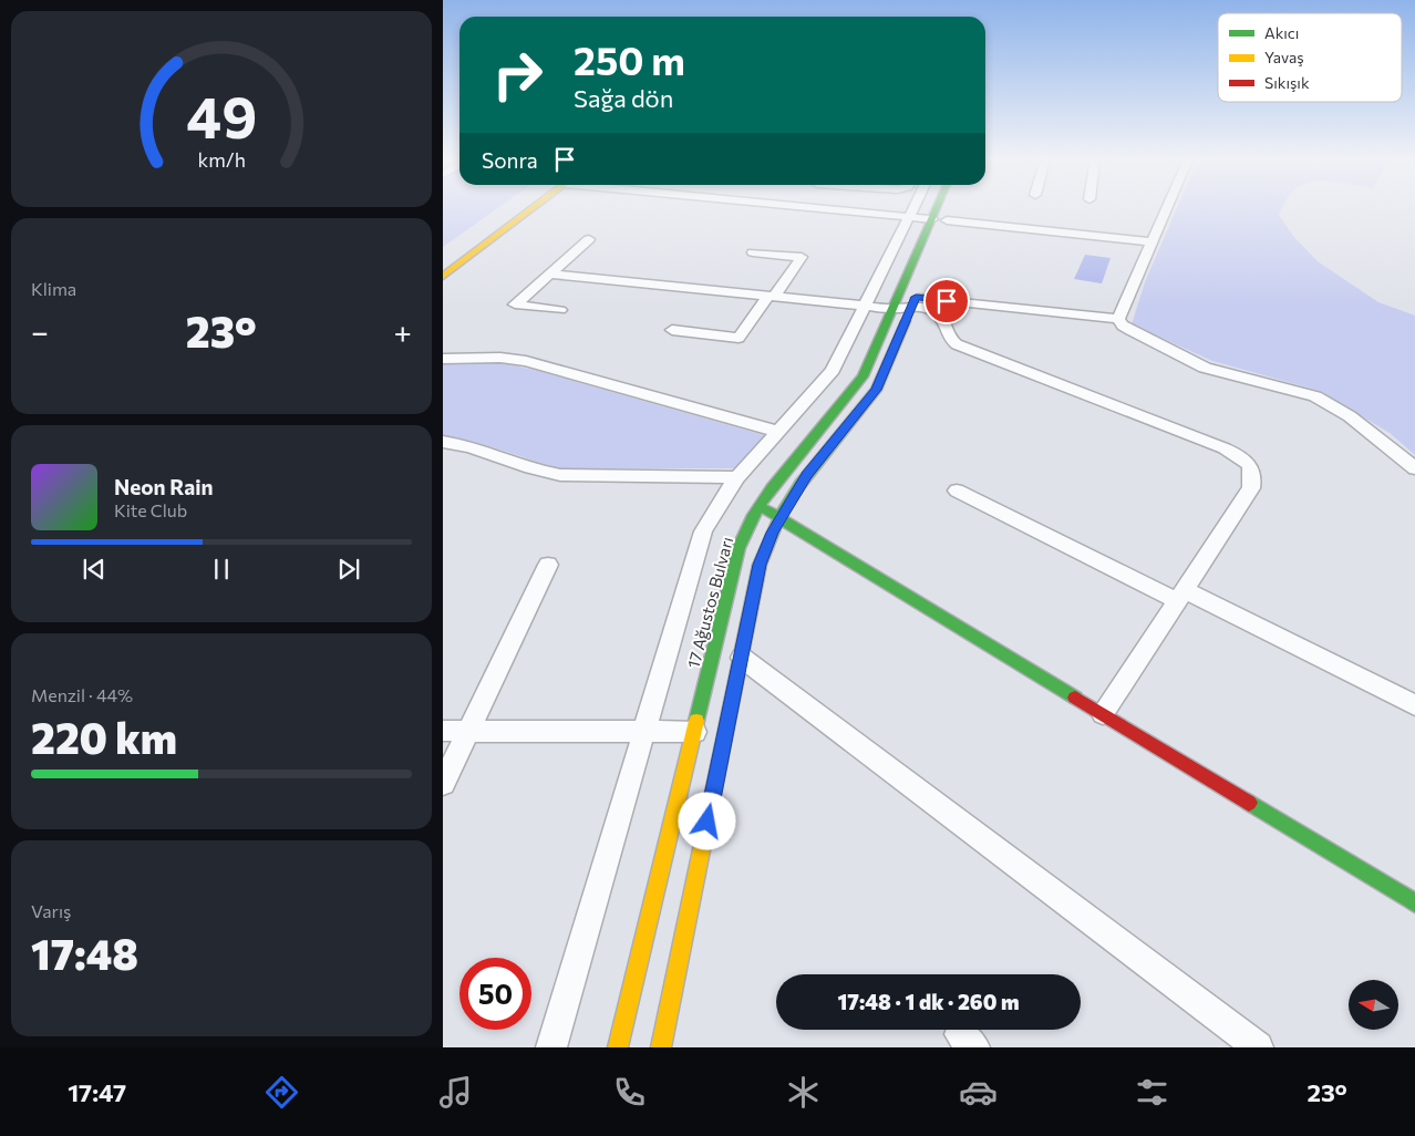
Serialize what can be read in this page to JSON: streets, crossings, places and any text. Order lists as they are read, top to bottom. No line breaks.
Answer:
{"streets":{"main road":["17 Ağustos Bulvarı"]},"legend":["Akıcı","Yavaş","Sıkışık"],"north":"left","page":{"turn":["250 m","Sağa dön"],"then":"Sonra","tile":["Klima",["Menzil · 44%","220 km"],["Varış","17:48"]],"heat":["−","23°","+"],"song":["Neon Rain","Kite Club"],"limit":"50","trip":"17:48 · 1 dk · 260 m","tabs":["17:47","23°"],"gauge":["49","km/h"]}}
